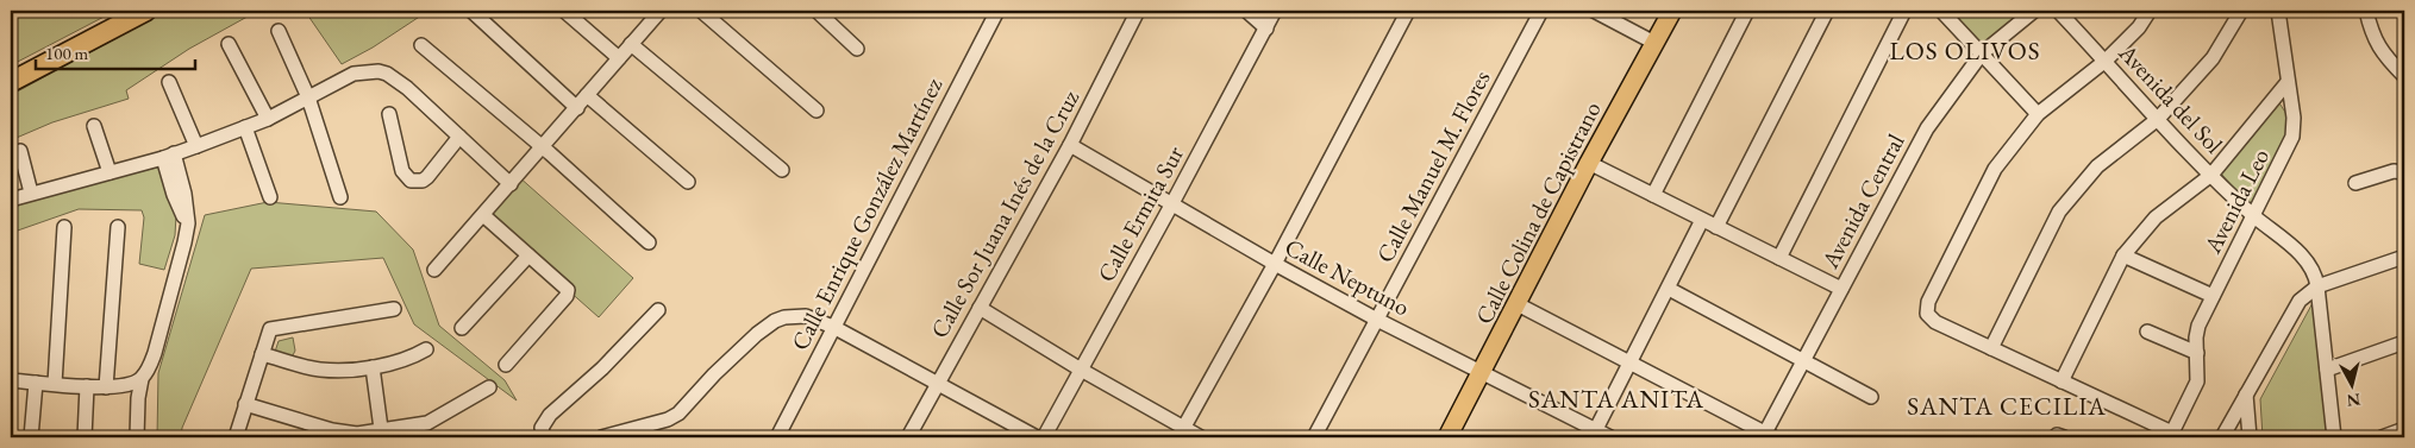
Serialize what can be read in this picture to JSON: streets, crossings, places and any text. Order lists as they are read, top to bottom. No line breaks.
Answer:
{"streets":{"main road":["Calle Colina de Capistrano"],"street":["Avenida del Sol","Calle Manuel M. Flores","Avenida Central","Avenida Leo","Calle Enrique González Martínez","Calle Sor Juana Inés de la Cruz","Calle Ermita Sur","Calle Neptuno"]},"crossings":[["Avenida del Sol","Avenida Leo"],["Calle Manuel M. Flores","Calle Neptuno"],["Calle Colina de Capistrano","Calle Neptuno"],["Calle Sor Juana Inés de la Cruz","Calle Neptuno"],["Calle Ermita Sur","Calle Neptuno"]],"districts":["LOS OLIVOS","SANTA ANITA","SANTA CECILIA"],"scale_bar":"100 m","north":"bottom"}
